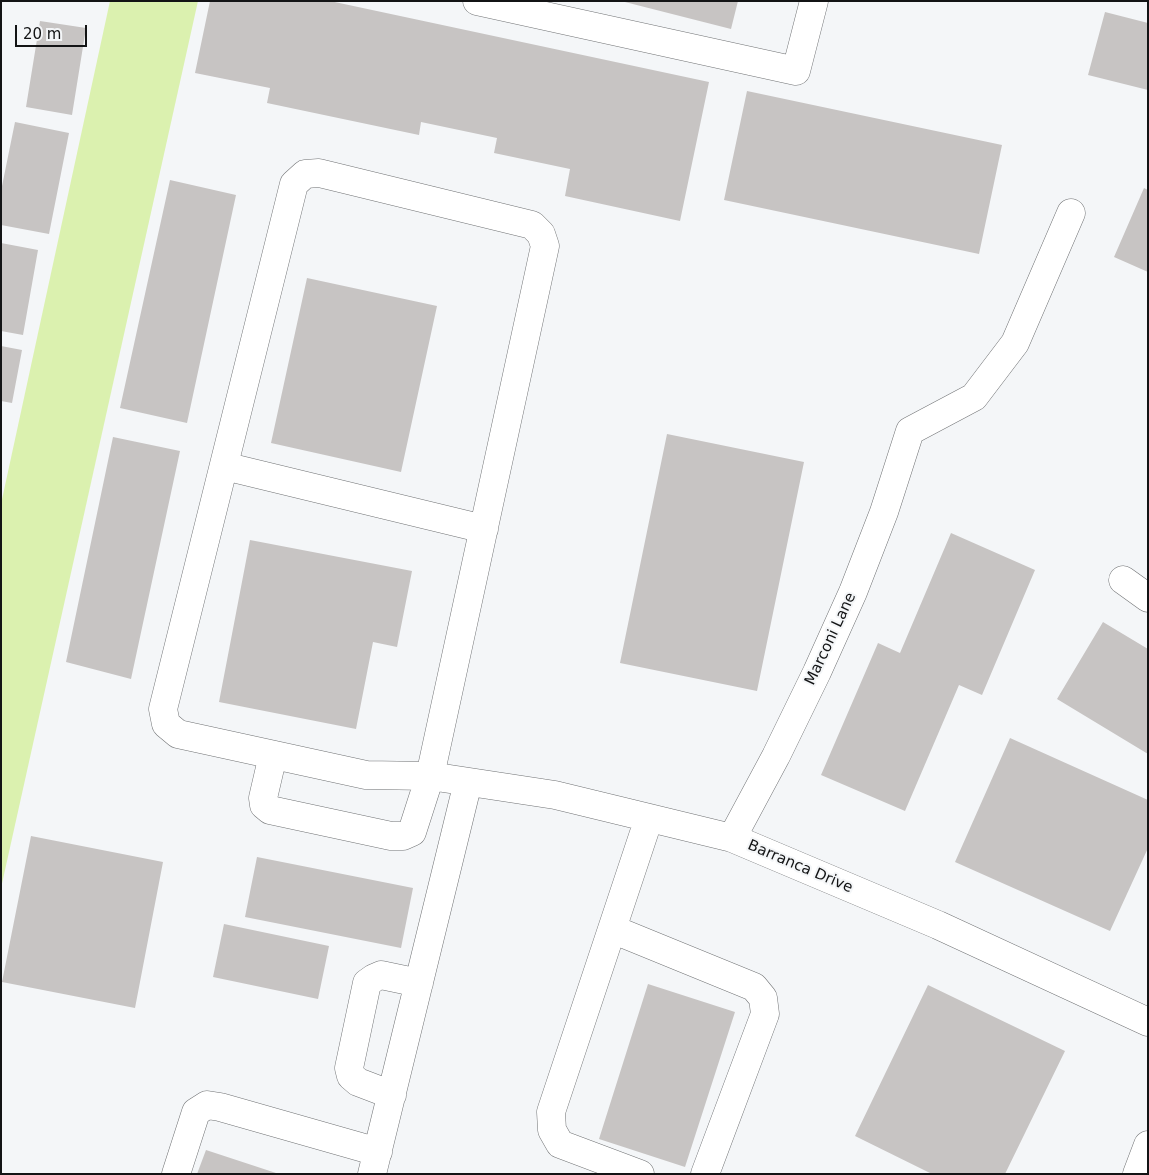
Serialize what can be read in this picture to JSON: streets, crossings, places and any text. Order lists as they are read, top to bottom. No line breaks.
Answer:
{"streets":{"street":["Marconi Lane","Barranca Drive"]},"crossings":[["Marconi Lane","Barranca Drive"]],"scale_bar":"20 m"}
